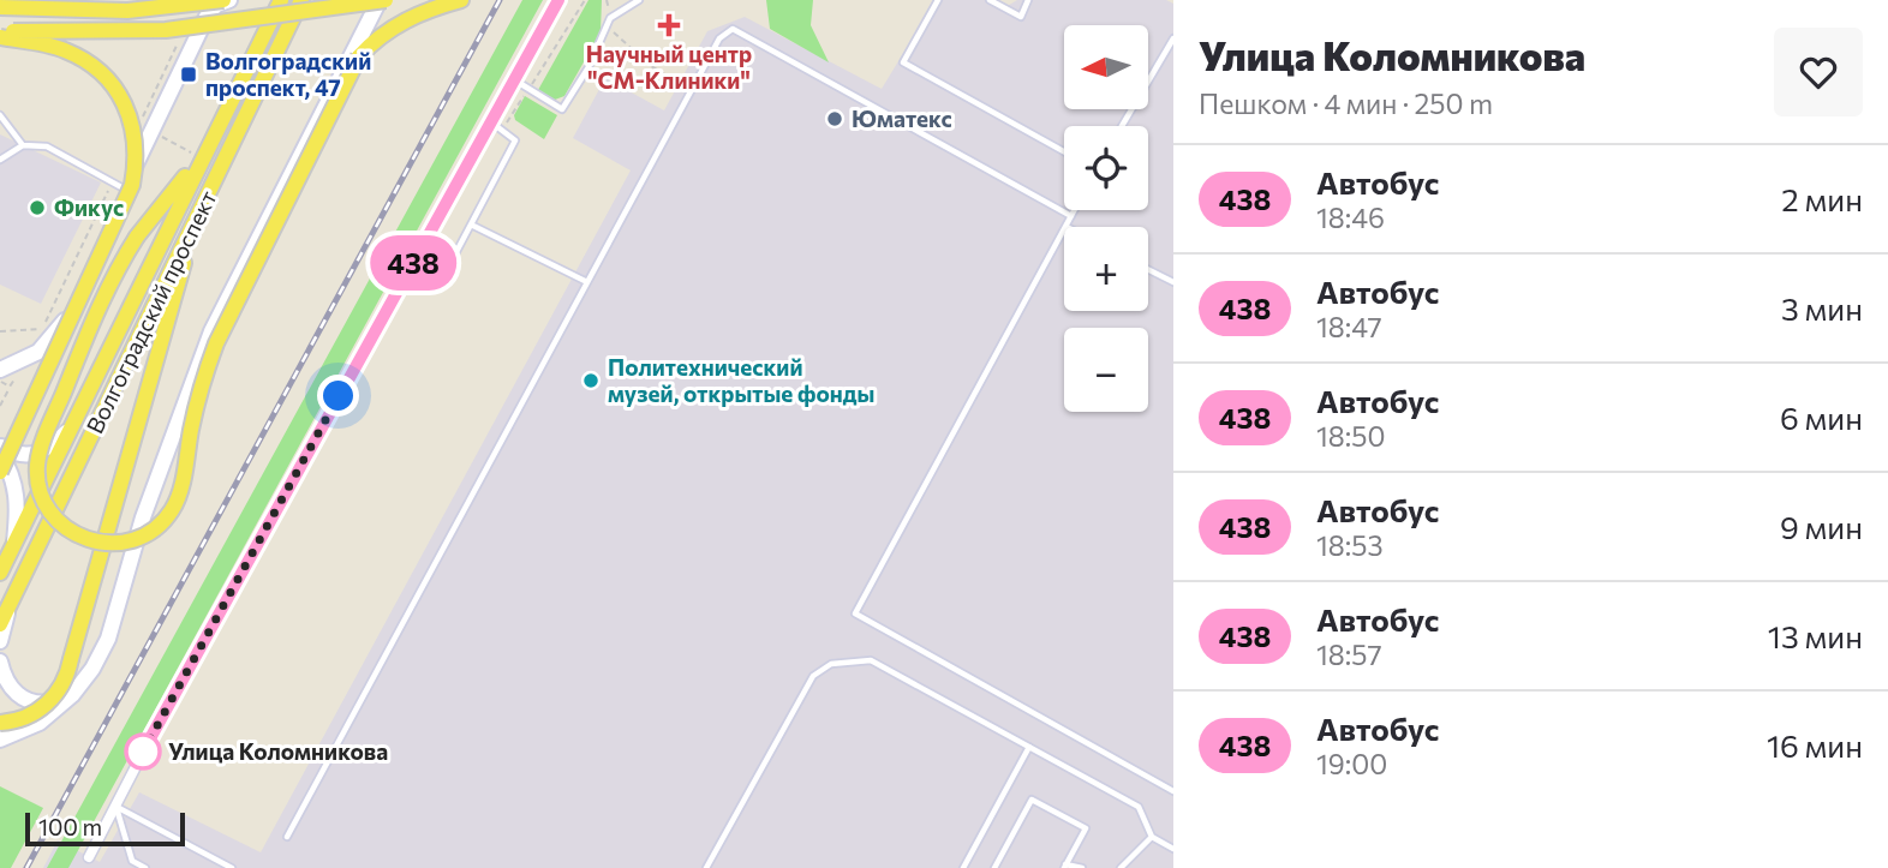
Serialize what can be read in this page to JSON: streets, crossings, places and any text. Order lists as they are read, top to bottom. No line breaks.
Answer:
{"streets":{"main road":["Волгоградский проспект"]},"places":{"health":["Научный центр \"СМ-Клиники\""],"transit":["Волгоградский проспект, 47"],"other":["Юматекс","Фикус","Политехнический музей, открытые фонды","Улица Коломникова"]},"lines":["bus line 438"],"scale_bar":"100 m","north":"left","page":{"on_map":"438","heading":["Улица Коломникова","Пешком · 4 мин · 250 m"],"map_buttons":["+","−"],"list":[{"mark":"438","name":"Автобус","note":"18:46","value":"2 мин"},{"mark":"438","name":"Автобус","note":"18:47","value":"3 мин"},{"mark":"438","name":"Автобус","note":"18:50","value":"6 мин"},{"mark":"438","name":"Автобус","note":"18:53","value":"9 мин"},{"mark":"438","name":"Автобус","note":"18:57","value":"13 мин"},{"mark":"438","name":"Автобус","note":"19:00","value":"16 мин"}],"scale":"100 m"}}
